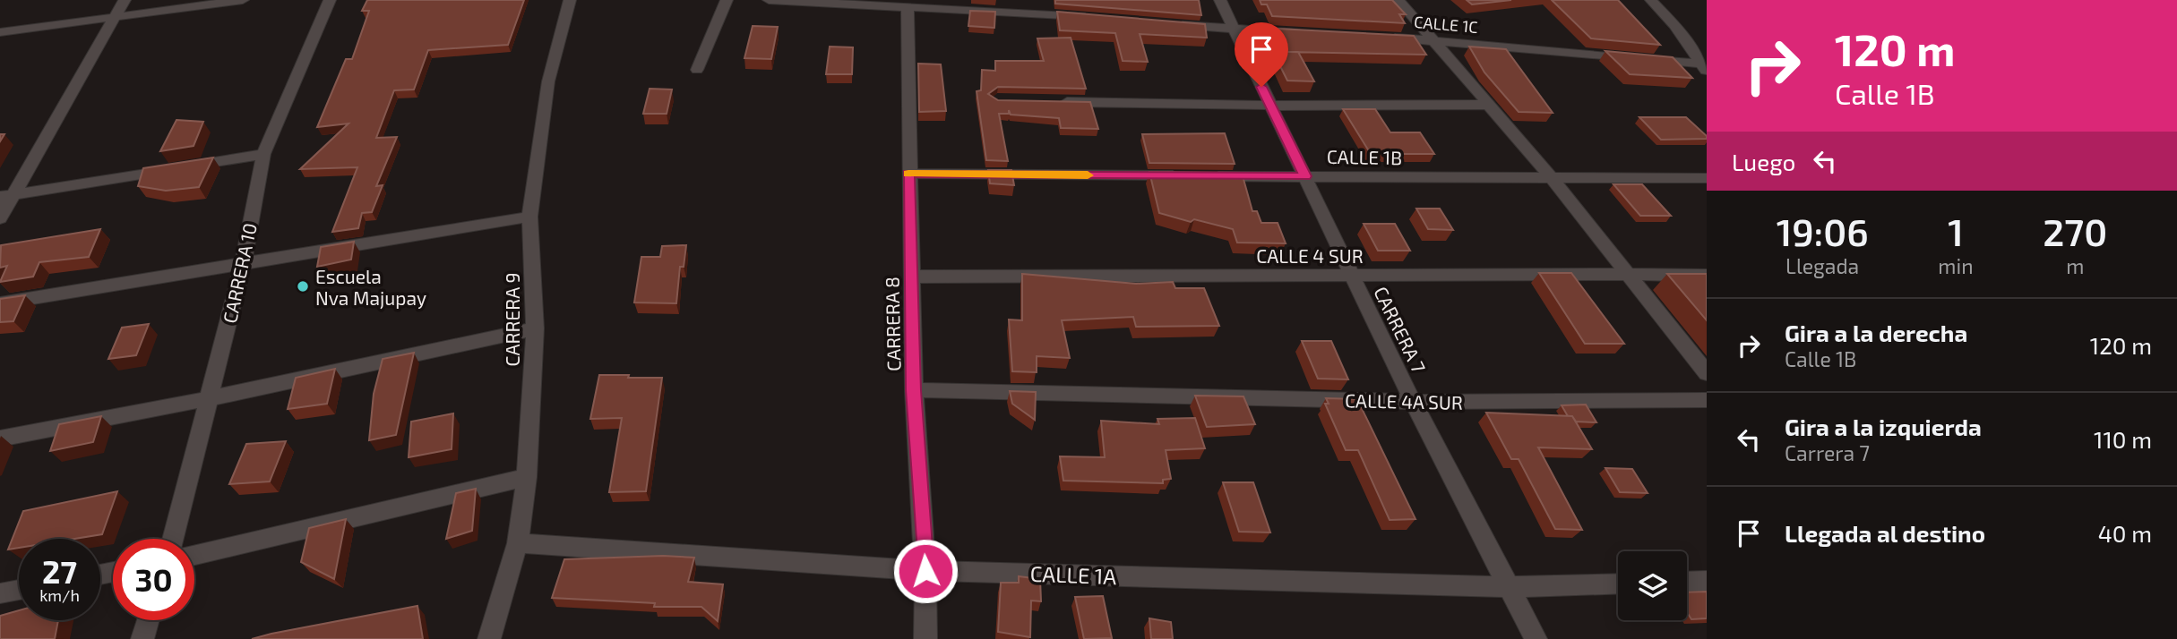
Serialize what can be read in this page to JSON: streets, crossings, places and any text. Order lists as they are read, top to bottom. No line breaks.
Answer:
{"streets":{"street":["CALLE 1C","CALLE 1B","CALLE 4 SUR","CARRERA 10","CARRERA 9","CARRERA 8","CARRERA 7","CALLE 4A SUR","CALLE 1A"]},"crossings":[["CALLE 1B","CARRERA 8"],["CALLE 1B","CARRERA 7"],["CALLE 4 SUR","CARRERA 8"],["CALLE 4 SUR","CARRERA 7"],["CARRERA 9","CALLE 1A"],["CARRERA 8","CALLE 4A SUR"],["CARRERA 8","CALLE 1A"],["CARRERA 7","CALLE 4A SUR"],["CARRERA 7","CALLE 1A"]],"places":["Escuela Nva Majupay"],"page":{"turn":["120 m","Calle 1B"],"then":"Luego","eta":["19:06","Llegada","1","min","270","m"],"list":[{"name":"Gira a la derecha","note":"Calle 1B","value":"120 m"},{"name":"Gira a la izquierda","note":"Carrera 7","value":"110 m"},{"name":"Llegada al destino","value":"40 m"}],"speed":"27 km/h","limit":"30"}}
